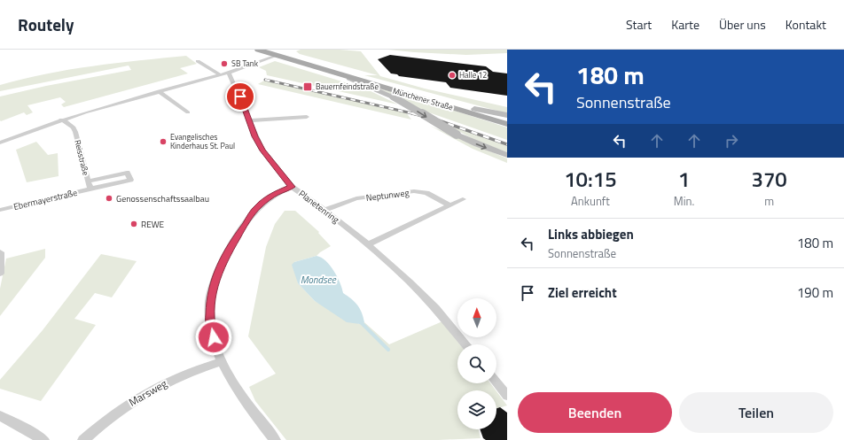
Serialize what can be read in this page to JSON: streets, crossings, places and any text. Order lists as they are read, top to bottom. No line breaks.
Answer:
{"streets":{"main road":["Münchener Straße"],"street":["Reisstraße","Neptunweg","Ebermayerstraße","Planetenring","Marsweg"]},"crossings":[["Reisstraße","Ebermayerstraße"],["Neptunweg","Planetenring"],["Planetenring","Marsweg"]],"water":["Mondsee"],"places":{"other":["SB Tank","Halle 12","Evangelisches Kinderhaus St. Paul","Genossenschaftssaalbau","REWE"],"transit":["Bauernfeindstraße"]},"north":"top","page":{"header":"Routely","nav":["Start","Karte","Über uns","Kontakt"],"turn":["180 m","Sonnenstraße"],"eta":["10:15","Ankunft","1","Min.","370","m"],"list":[{"name":"Links abbiegen","note":"Sonnenstraße","value":"180 m"},{"name":"Ziel erreicht","value":"190 m"}],"buttons":["Beenden","Teilen"]}}
